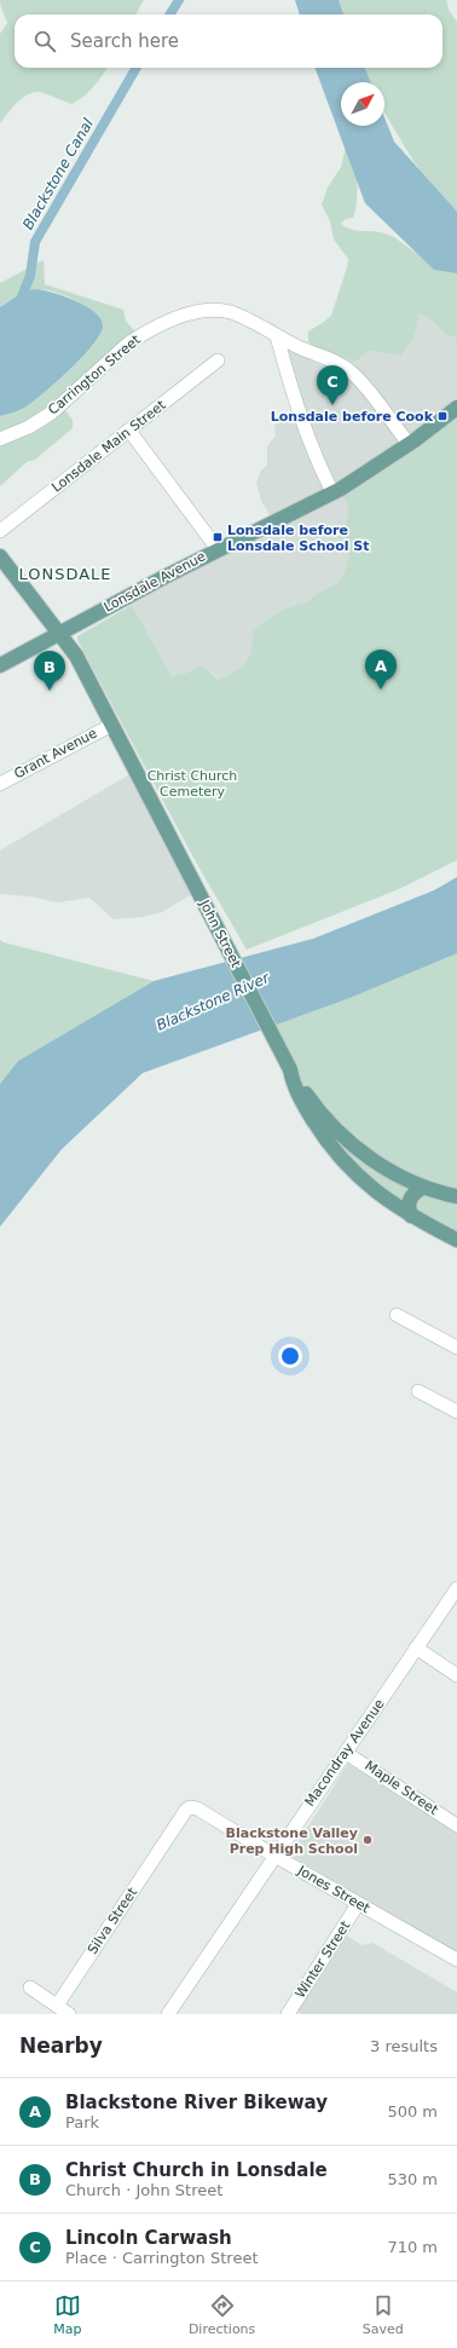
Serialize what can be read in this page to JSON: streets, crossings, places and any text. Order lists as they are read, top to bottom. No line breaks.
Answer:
{"streets":{"main road":["Lonsdale Avenue","John Street"],"street":["Carrington Street","Lonsdale Main Street","Grant Avenue","Macondray Avenue","Maple Street","Jones Street","Silva Street","Winter Street"]},"crossings":[["Carrington Street","Lonsdale Avenue"],["Lonsdale Avenue","John Street"],["Grant Avenue","John Street"],["Macondray Avenue","Maple Street"],["Macondray Avenue","Jones Street"],["Jones Street","Silva Street"],["Jones Street","Winter Street"]],"districts":["LONSDALE"],"water":["Blackstone Canal","Blackstone River"],"parks":["Christ Church Cemetery"],"places":{"transit":["Lonsdale before Cook","Lonsdale before Lonsdale School St"],"other":["Blackstone Valley Prep High School"]},"north":"top right","page":{"search":"Search here","pins":["C","A","B"],"heading":["Nearby","3 results"],"list":[{"mark":"A","name":"Blackstone River Bikeway","note":"Park","value":"500 m"},{"mark":"B","name":"Christ Church in Lonsdale","note":"Church · John Street","value":"530 m"},{"mark":"C","name":"Lincoln Carwash","note":"Place · Carrington Street","value":"710 m"}],"nav":["Map","Directions","Saved"]}}
